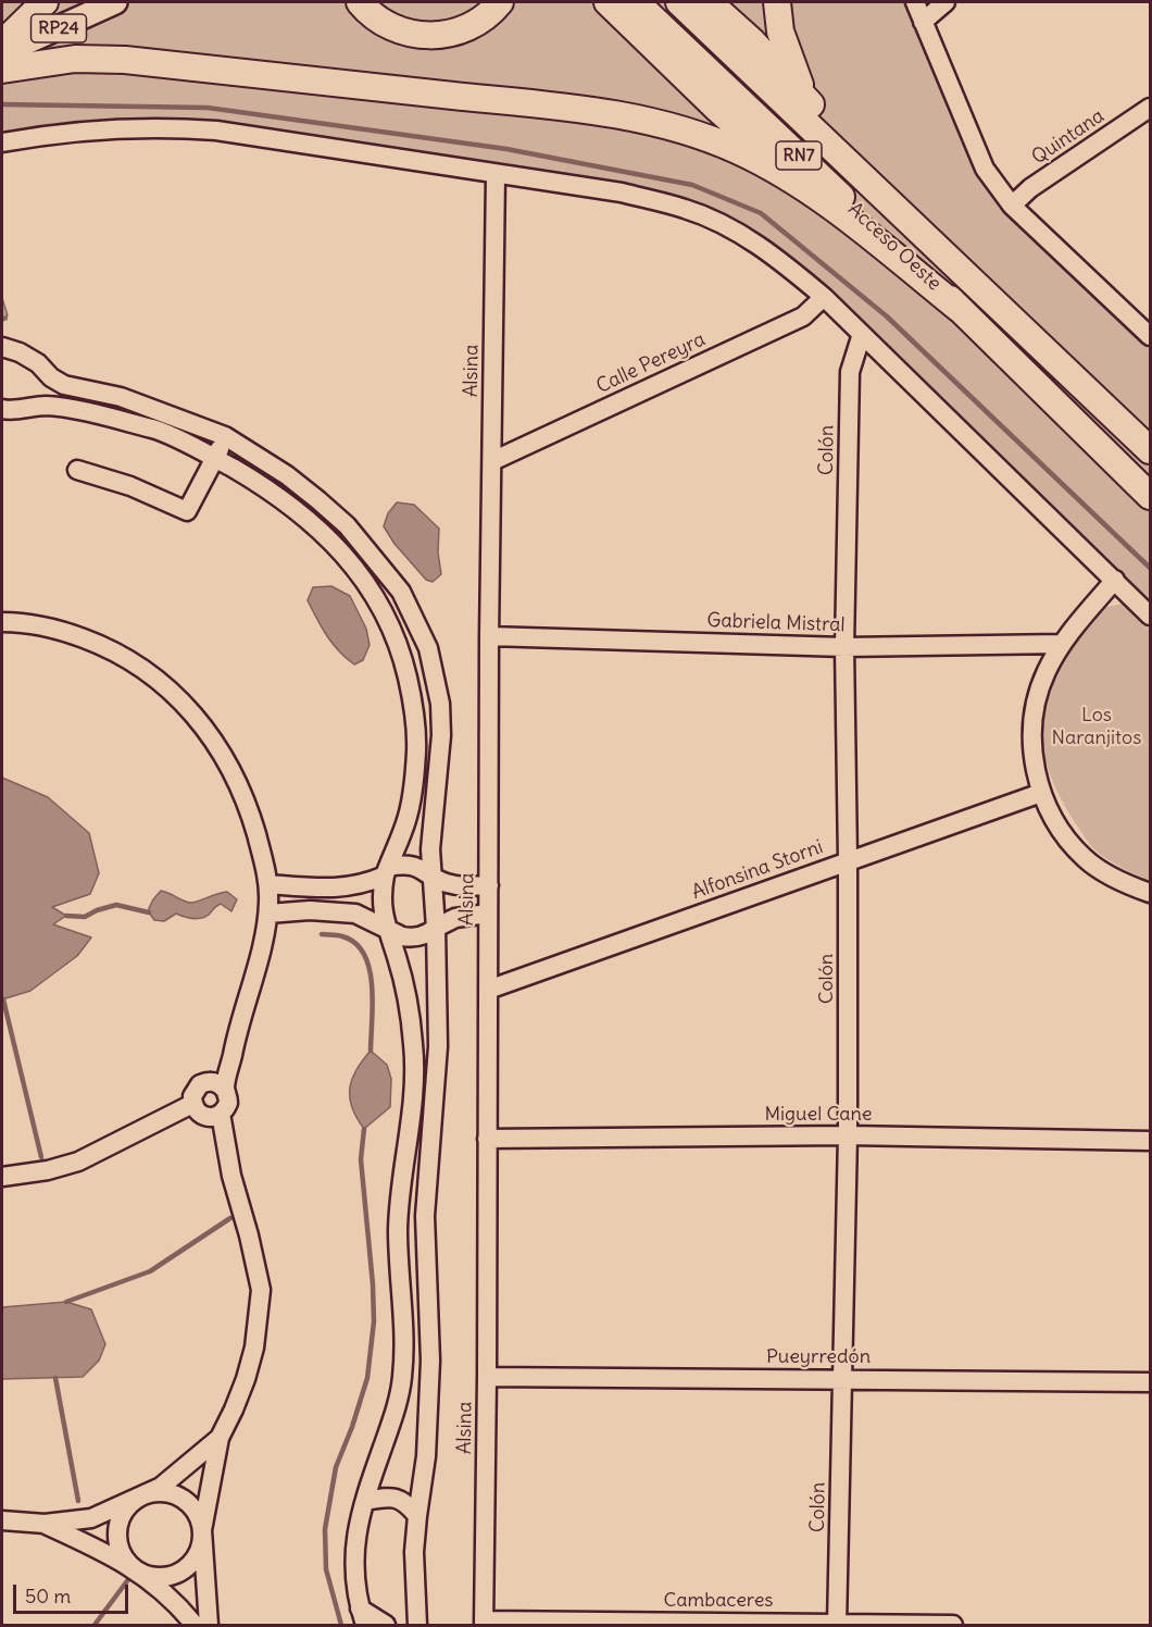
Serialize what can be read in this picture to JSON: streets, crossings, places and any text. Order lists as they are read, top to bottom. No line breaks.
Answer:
{"streets":{"highway":["RN7","Acceso Oeste"],"main road":["RP24"],"street":["Quintana","Calle Pereyra","Alsina","Colón","Gabriela Mistral","Alfonsina Storni","Miguel Cane","Pueyrredón","Cambaceres"]},"crossings":[["Calle Pereyra","Alsina"],["Alsina","Gabriela Mistral"],["Alsina","Alfonsina Storni"],["Alsina","Miguel Cane"],["Alsina","Pueyrredón"],["Alsina","Cambaceres"],["Colón","Gabriela Mistral"],["Colón","Alfonsina Storni"],["Colón","Miguel Cane"],["Colón","Pueyrredón"],["Colón","Cambaceres"]],"parks":["Los Naranjitos"],"scale_bar":"50 m"}
